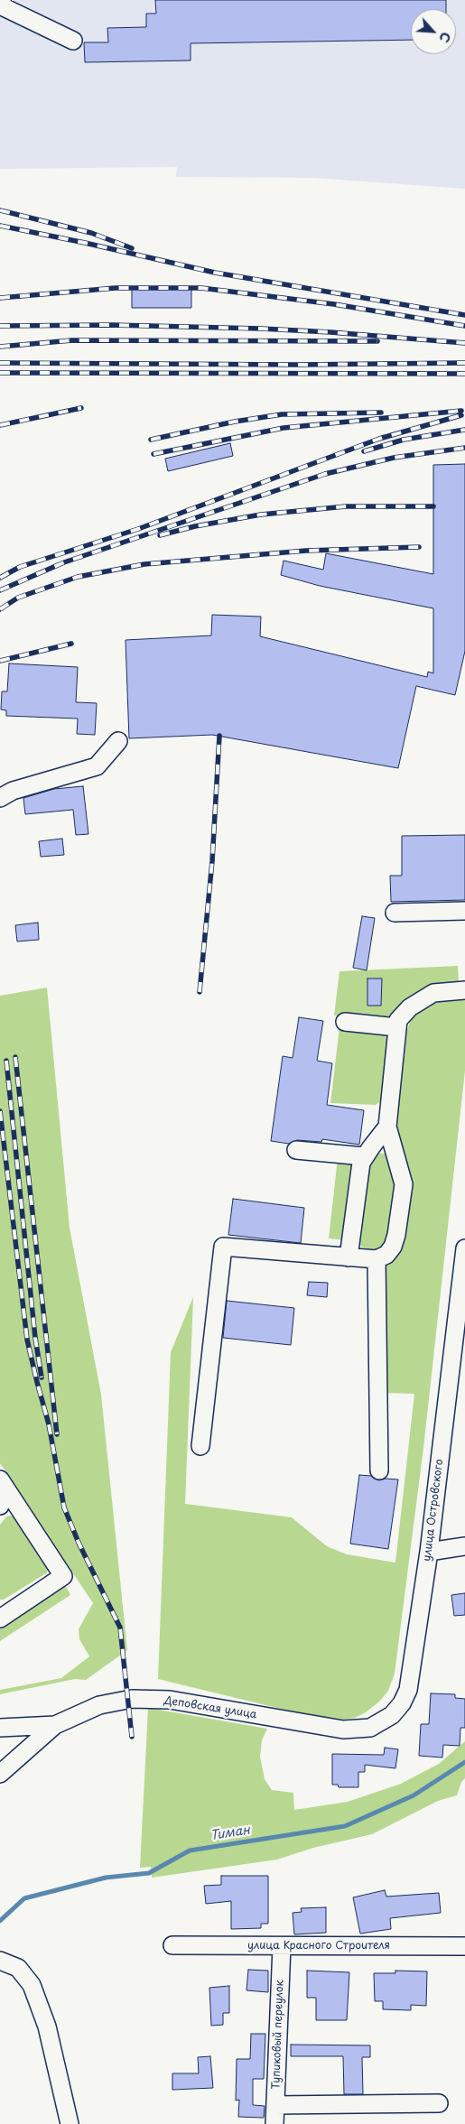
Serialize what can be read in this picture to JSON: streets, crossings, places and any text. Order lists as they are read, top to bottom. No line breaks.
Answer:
{"streets":{"street":["улица Островского","Деповская улица","улица Красного Строителя","Тупиковый переулок"]},"crossings":[["улица Островского","Деповская улица"],["улица Красного Строителя","Тупиковый переулок"]],"water":["Тиман"],"north":"bottom right"}
